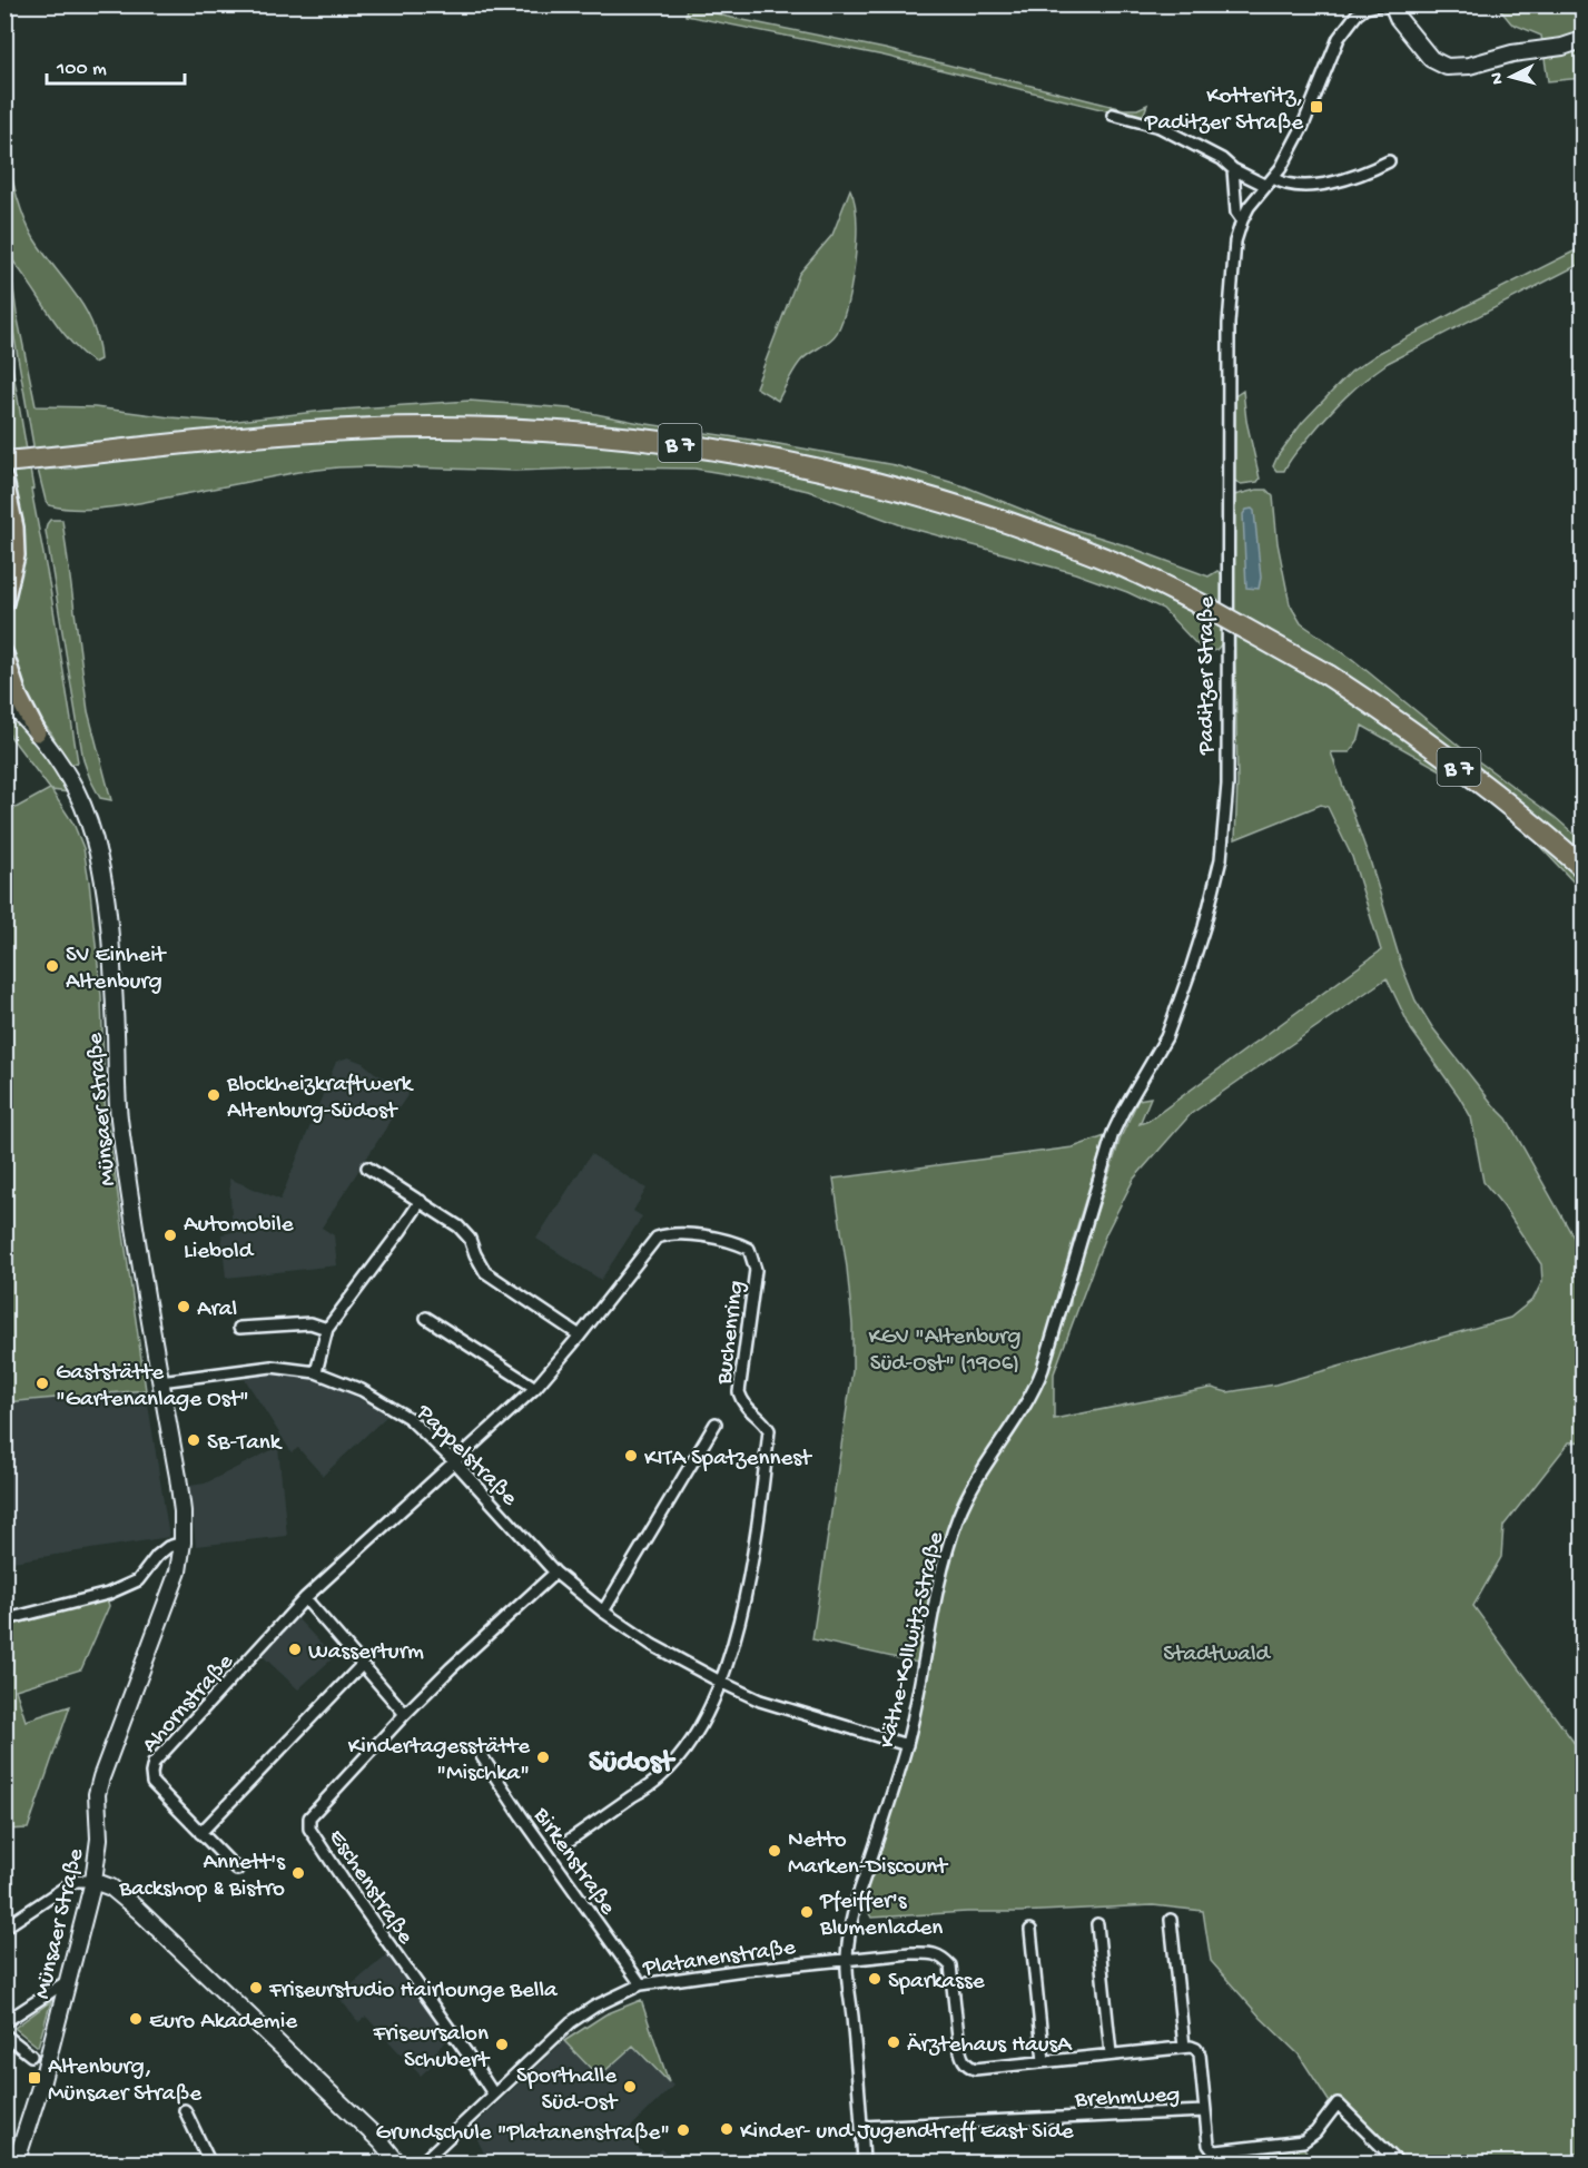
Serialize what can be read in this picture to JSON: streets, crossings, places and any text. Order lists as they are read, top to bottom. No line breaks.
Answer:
{"streets":{"highway":["B 7"],"street":["Paditzer Straße","Münsaer Straße","Buchenring","Pappelstraße","Käthe-Kollwitz-Straße","Ahornstraße","Birkenstraße","Eschenstraße","Platanenstraße","Brehmweg"]},"crossings":[["Paditzer Straße","Käthe-Kollwitz-Straße"],["Münsaer Straße","Pappelstraße"],["Buchenring","Pappelstraße"],["Buchenring","Ahornstraße"],["Buchenring","Birkenstraße"],["Pappelstraße","Käthe-Kollwitz-Straße"],["Pappelstraße","Ahornstraße"],["Pappelstraße","Birkenstraße"],["Pappelstraße","Eschenstraße"],["Käthe-Kollwitz-Straße","Platanenstraße"],["Käthe-Kollwitz-Straße","Brehmweg"],["Birkenstraße","Platanenstraße"],["Eschenstraße","Platanenstraße"]],"districts":["Südost"],"parks":["KGV \"Altenburg Süd-Ost\" (1906)","Stadtwald"],"places":{"transit":["Kotteritz, Paditzer Straße","Altenburg, Münsaer Straße"],"other":["SV Einheit Altenburg","Blockheizkraftwerk Altenburg-Südost","Automobile Liebold","Aral","Gaststätte \"Gartenanlage Ost\"","SB-Tank","KITA Spatzennest","Wasserturm","Kindertagesstätte \"Mischka\"","Netto Marken-Discount","Annett's Backshop & Bistro","Pfeiffer's Blumenladen","Sparkasse","Friseurstudio Hairlounge Bella","Euro Akademie","Ärztehaus HausA","Friseursalon Schubert","Sporthalle Süd-Ost","Kinder- und Jugendtreff East Side","Grundschule \"Platanenstraße\""]},"scale_bar":"100 m","north":"left"}
